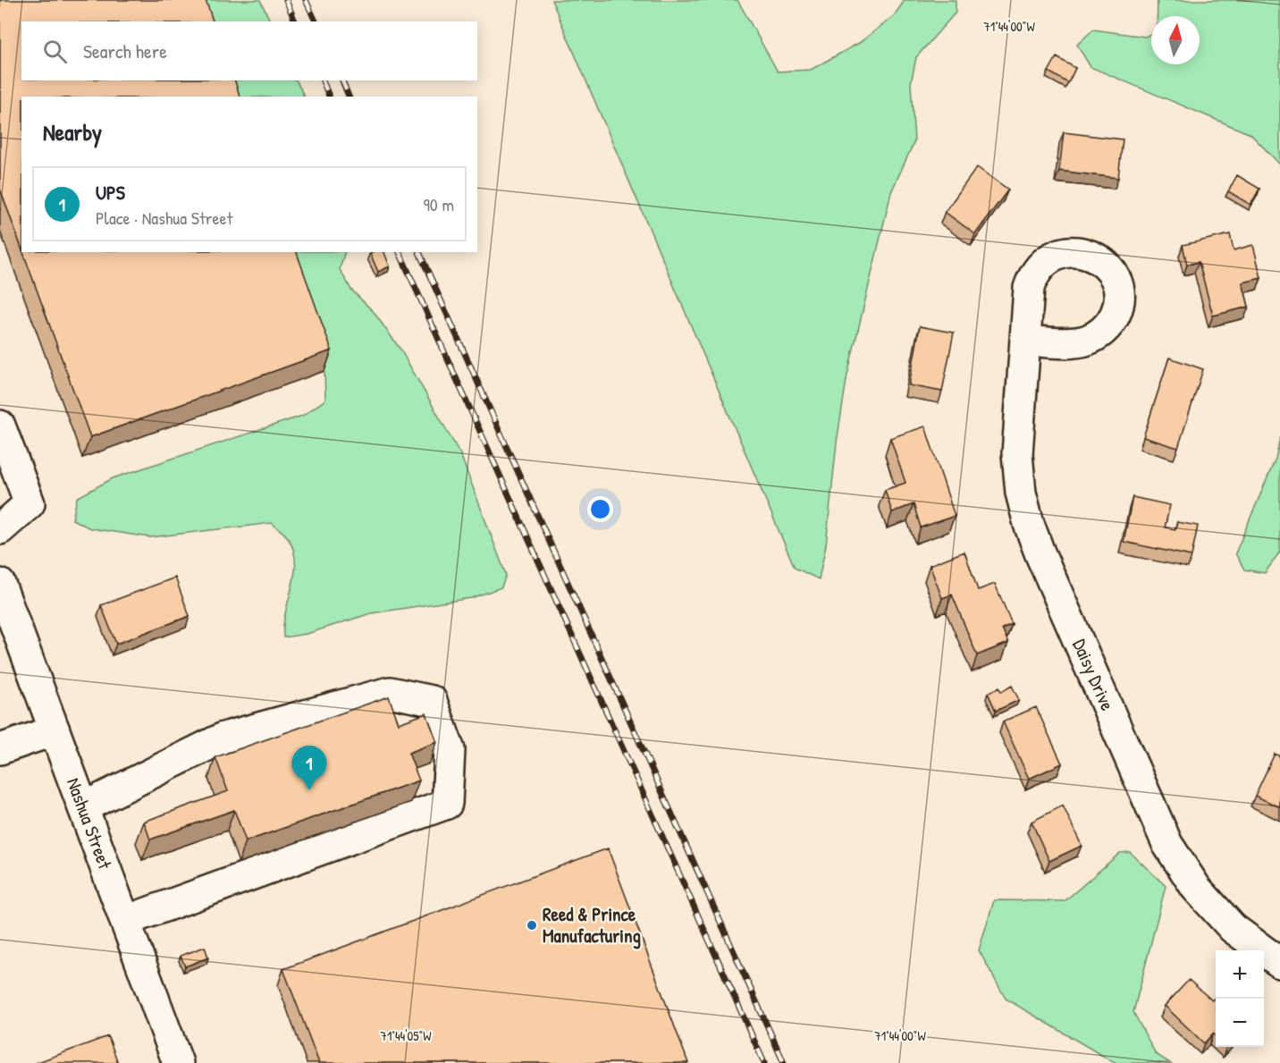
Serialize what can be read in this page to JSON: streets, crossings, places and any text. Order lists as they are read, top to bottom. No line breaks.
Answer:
{"streets":{"street":["Daisy Drive","Nashua Street"]},"places":["Reed & Prince Manufacturing"],"north":"top","page":{"search":"Search here","heading":"Nearby","list":[{"mark":"1","name":"UPS","note":"Place · Nashua Street","value":"90 m"}],"pins":"1","map_buttons":["+","−"]},"coordinates":["71°44'00\"W","71°44'05\"W"]}
